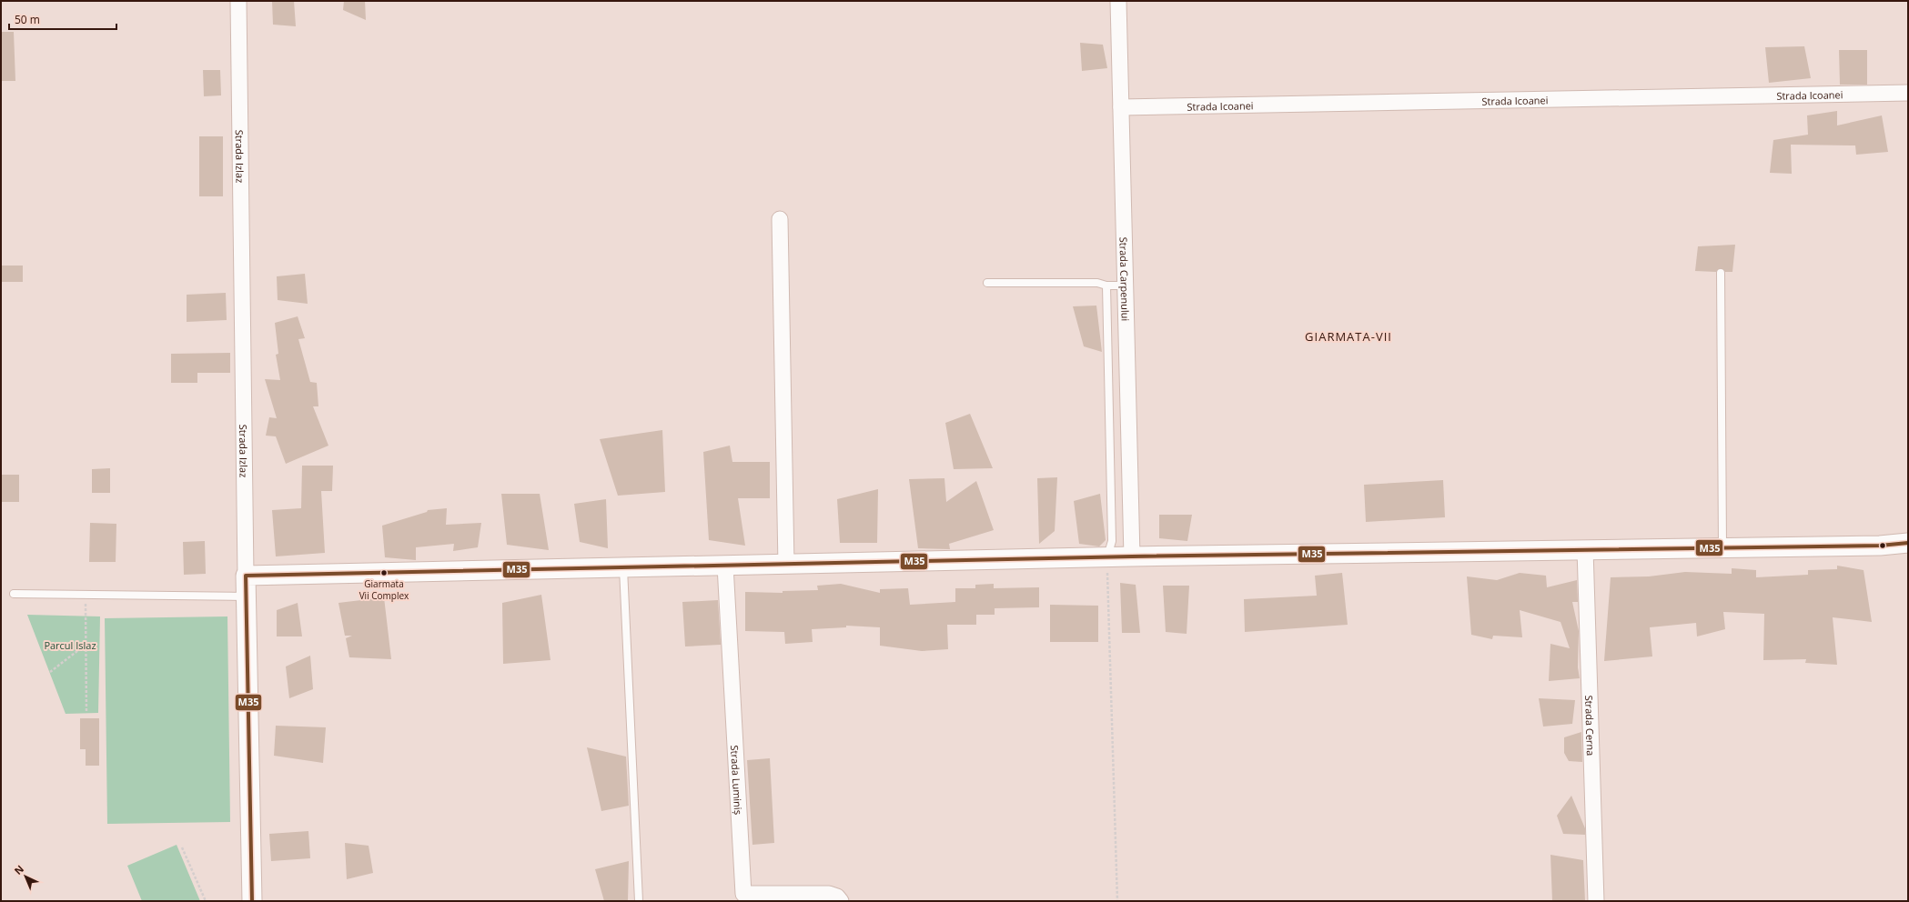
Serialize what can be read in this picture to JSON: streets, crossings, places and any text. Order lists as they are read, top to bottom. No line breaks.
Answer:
{"streets":{"street":["Strada Icoanei","Strada Izlaz","Strada Carpenului","Strada Cerna","Strada Luminiș"]},"crossings":[["Strada Icoanei","Strada Carpenului"]],"districts":["GIARMATA-VII"],"parks":["Parcul Islaz"],"places":["Giarmata Vii Complex"],"lines":["transit line M35"],"scale_bar":"50 m","north":"top left"}
